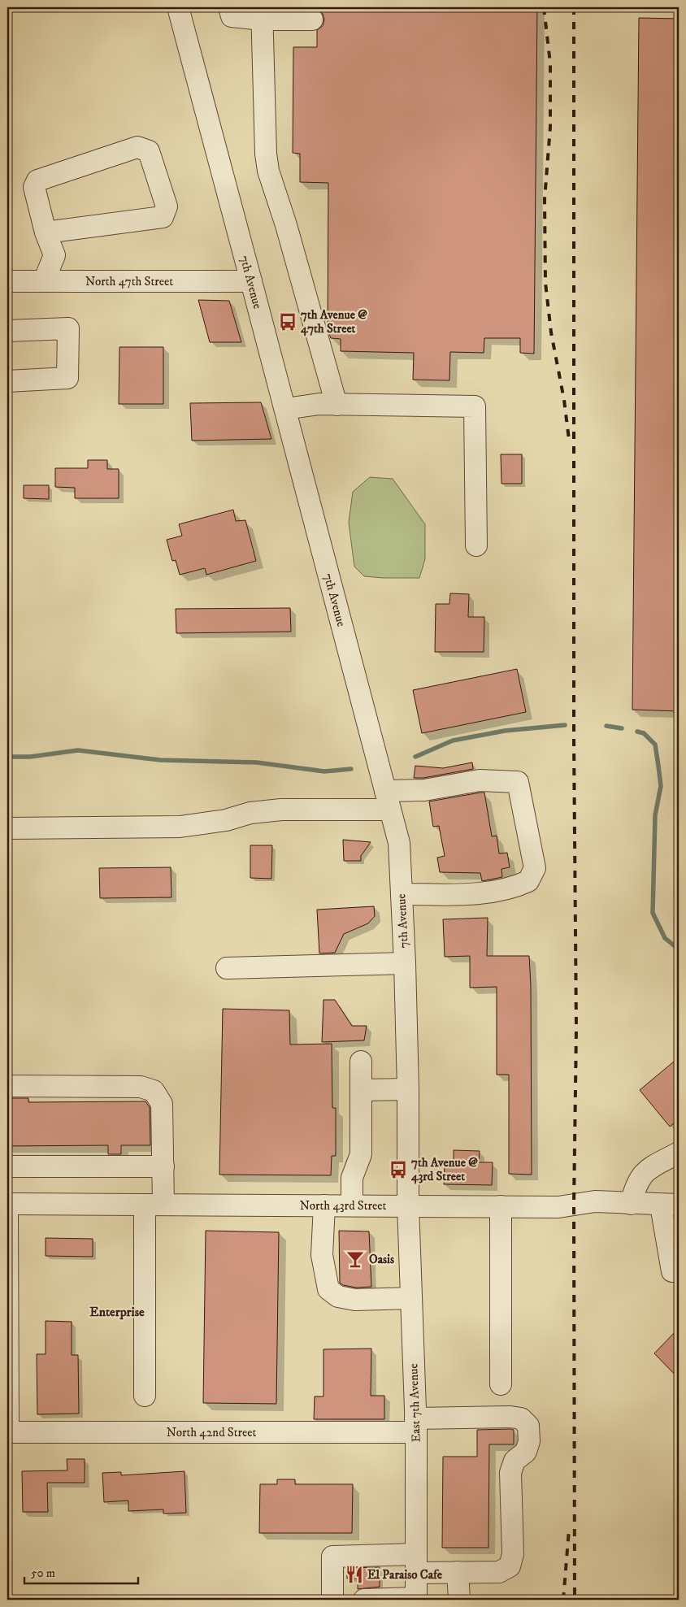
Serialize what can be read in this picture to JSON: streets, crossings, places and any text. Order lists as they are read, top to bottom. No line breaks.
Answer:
{"streets":{"street":["North 47th Street","7th Avenue","North 43rd Street","East 7th Avenue","North 42nd Street"]},"crossings":[["North 47th Street","7th Avenue"],["7th Avenue","North 43rd Street"],["7th Avenue","East 7th Avenue"],["North 43rd Street","East 7th Avenue"],["East 7th Avenue","North 42nd Street"]],"districts":["Enterprise"],"places":{"bus stop":["7th Avenue @ 47th Street","7th Avenue @ 43rd Street"],"bar":["Oasis"],"restaurant":["El Paraiso Cafe"]},"scale_bar":"50 m"}
